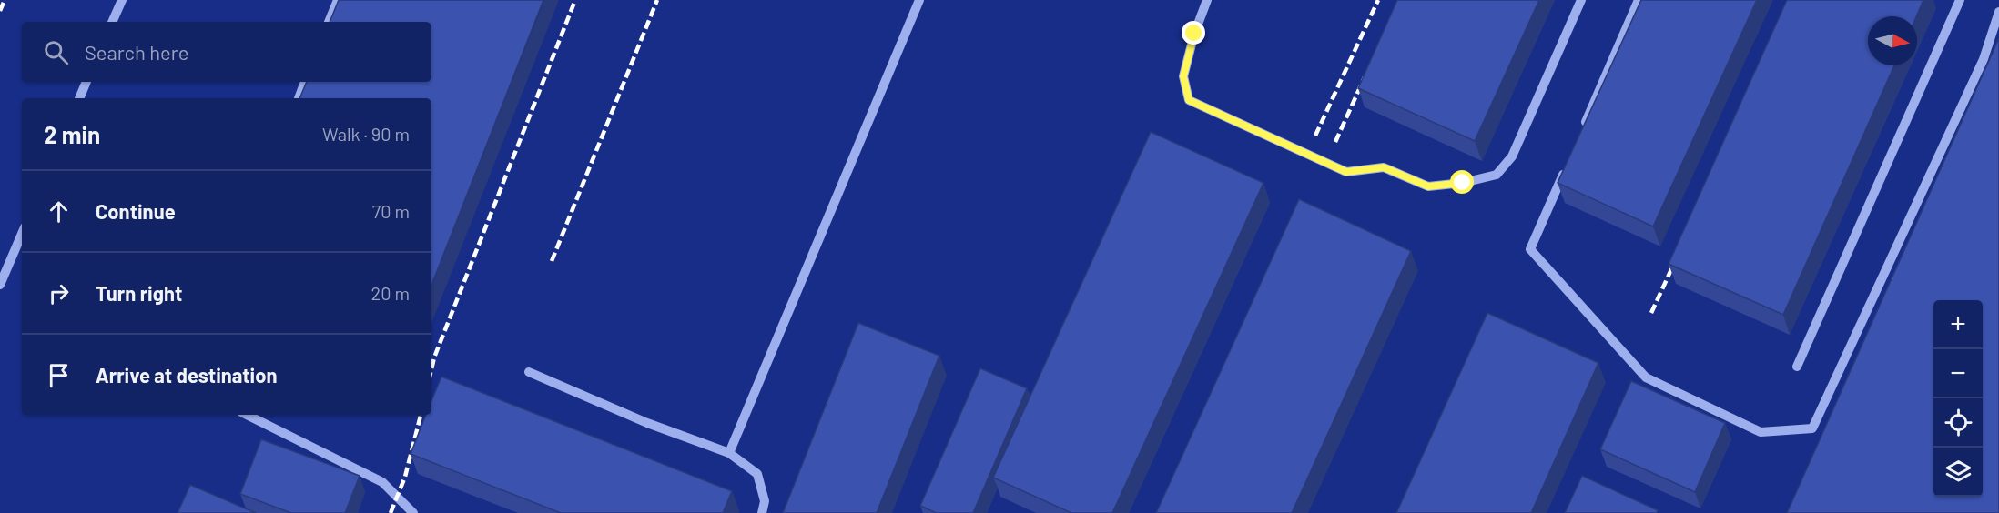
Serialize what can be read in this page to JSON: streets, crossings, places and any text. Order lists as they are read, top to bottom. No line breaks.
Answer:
{"north":"right","page":{"search":"Search here","heading":["2 min","Walk · 90 m"],"list":[["Continue","70 m"],["Turn right","20 m"],"Arrive at destination"],"map_buttons":["+","−"]}}
